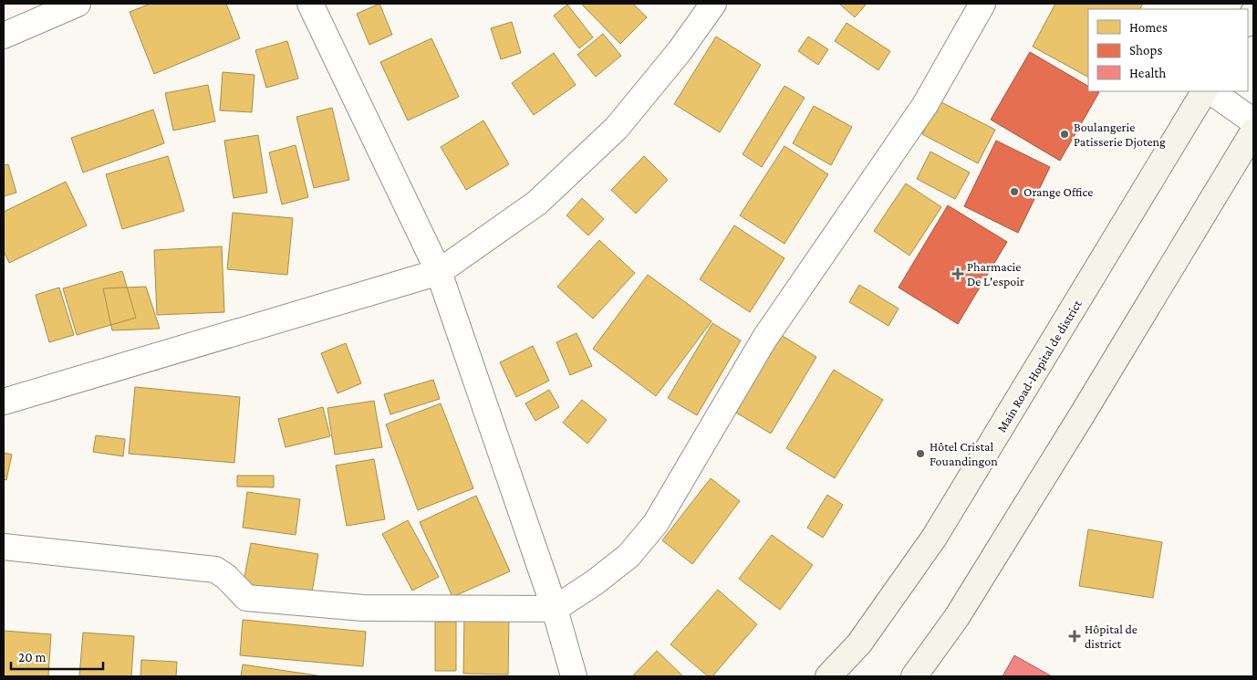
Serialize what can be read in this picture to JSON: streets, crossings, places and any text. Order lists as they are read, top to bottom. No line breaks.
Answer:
{"streets":{"main road":["Main Road-Hopital de district"]},"places":{"other":["Boulangerie Patisserie Djoteng","Orange Office","Hôtel Cristal Fouandingon"],"health":["Pharmacie De L'espoir","Hôpital de district"]},"legend":["Homes","Shops","Health"],"scale_bar":"20 m"}
